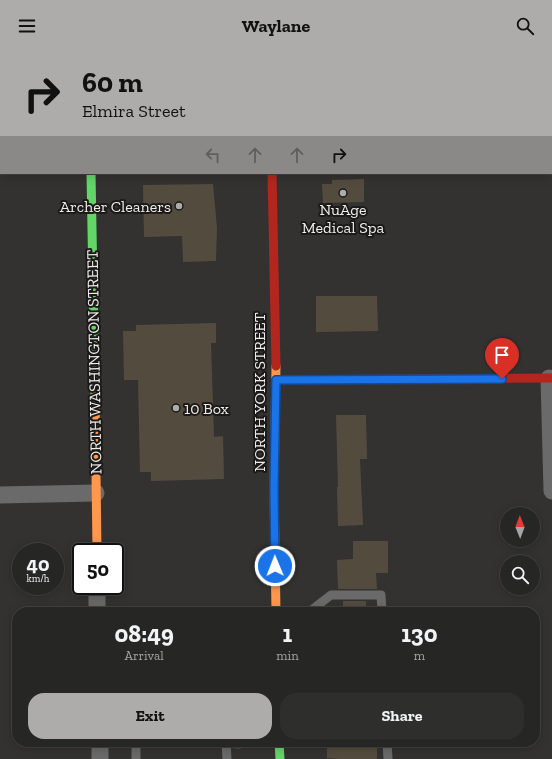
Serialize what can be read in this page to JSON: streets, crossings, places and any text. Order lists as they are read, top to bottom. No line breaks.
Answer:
{"streets":{"street":["NORTH WASHINGTON STREET","NORTH YORK STREET"]},"places":["NuAge Medical Spa","Archer Cleaners","10 Box"],"north":"top","page":{"header":"Waylane","turn":["60 m","Elmira Street"],"speed":"40 km/h","limit":"50","eta":["08:49","Arrival","1","min","130","m"],"buttons":["Exit","Share"]}}
